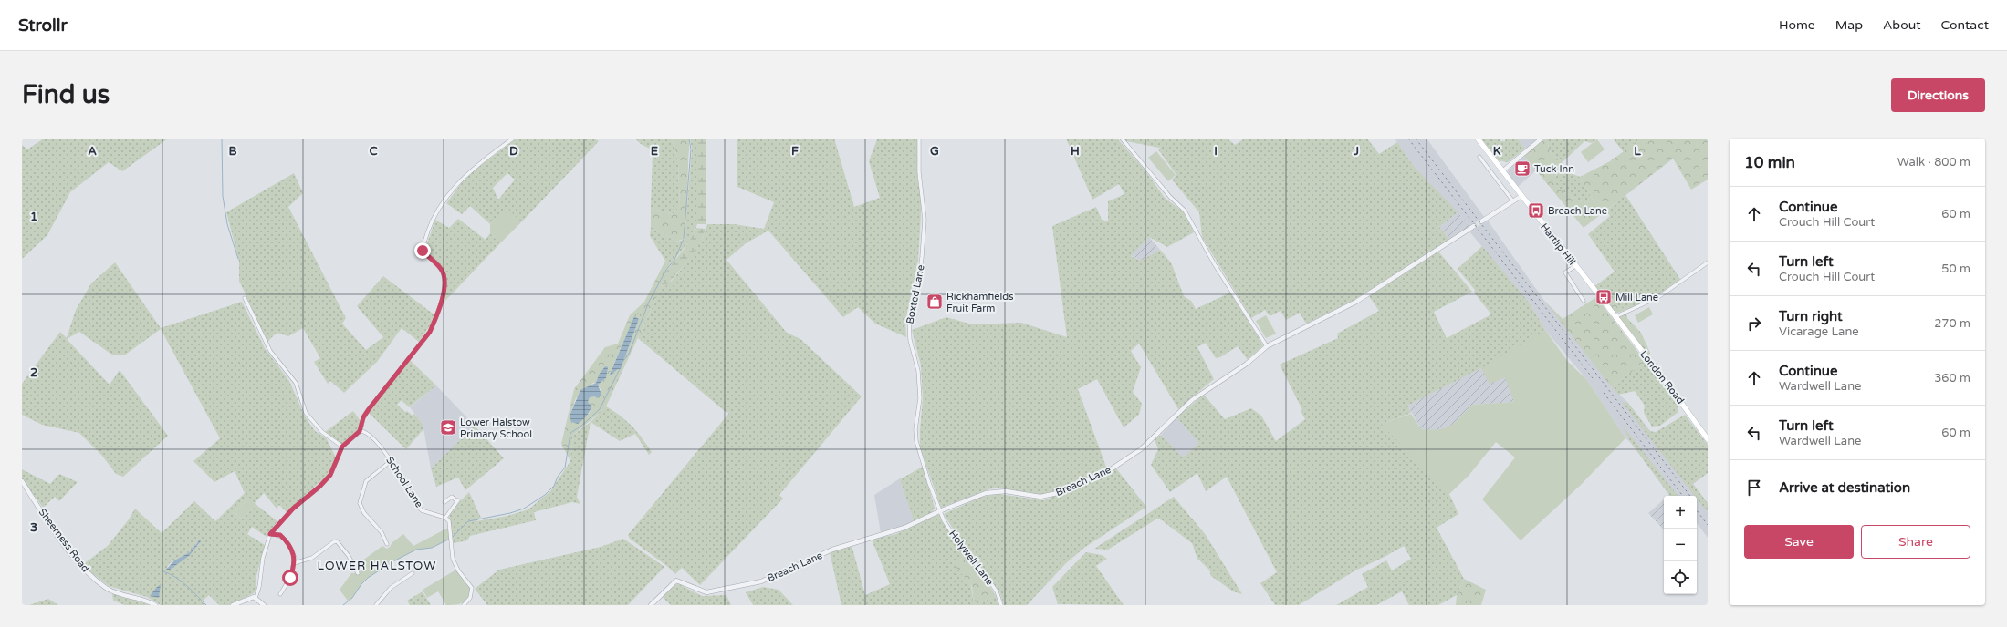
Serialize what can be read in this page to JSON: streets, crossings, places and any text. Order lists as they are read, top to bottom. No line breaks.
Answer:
{"streets":{"main road":["Hartlip Hill","London Road"],"street":["Boxted Lane","Breach Lane","School Lane","Sheerness Road","Holywell Lane"]},"crossings":[["Hartlip Hill","London Road"],["Boxted Lane","Breach Lane"],["Boxted Lane","Holywell Lane"],["Breach Lane","Holywell Lane"]],"districts":["LOWER HALSTOW"],"places":{"cafe":["Tuck Inn"],"bus stop":["Breach Lane","Mill Lane"],"shop":["Rickhamfields Fruit Farm"],"school or university":["Lower Halstow Primary School"]},"page":{"header":"Strollr","nav":["Home","Map","About","Contact"],"buttons":["Directions",["Save","Share"]],"title":"Find us","heading":["10 min","Walk · 800 m"],"list":[["Continue","Crouch Hill Court","60 m"],["Turn left","Crouch Hill Court","50 m"],["Turn right","Vicarage Lane","270 m"],["Continue","Wardwell Lane","360 m"],["Turn left","Wardwell Lane","60 m"],"Arrive at destination"],"map_buttons":["+","−"]},"grid":{"columns":["A","B","C","D","E","F","G","H","I","J","K","L"],"rows":["1","2","3"]}}
